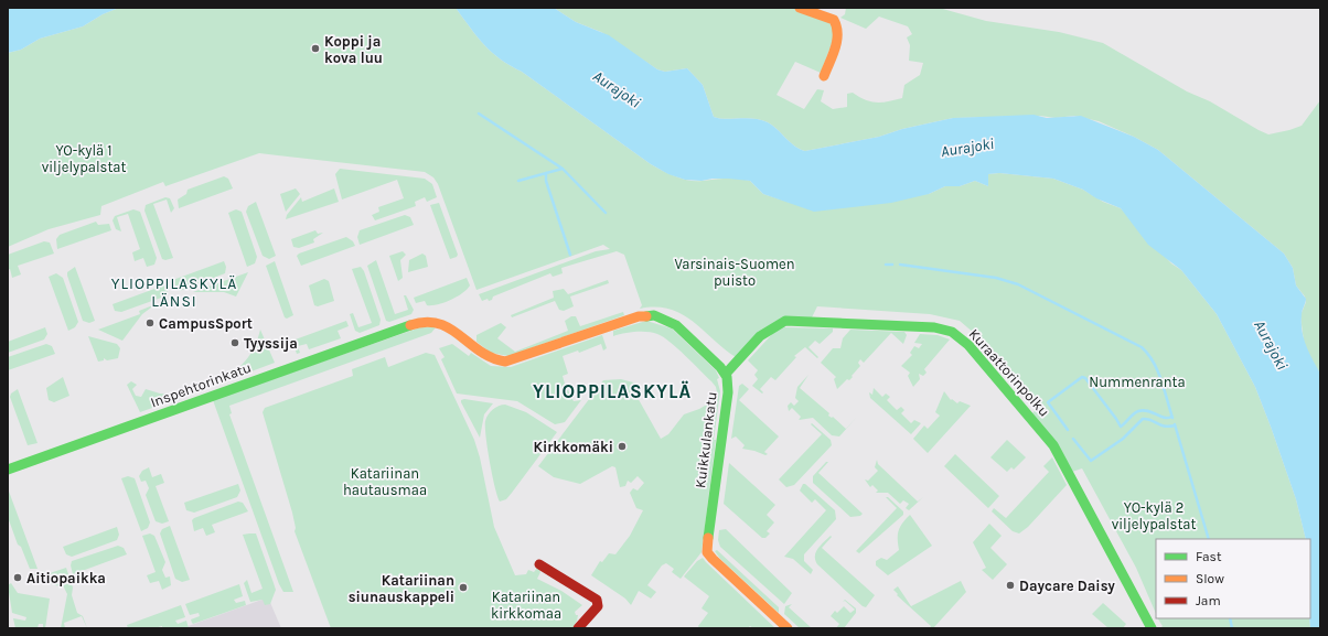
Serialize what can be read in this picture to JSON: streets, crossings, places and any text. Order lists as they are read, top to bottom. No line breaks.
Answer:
{"streets":{"street":["Kuraattorinpolku","Inspehtorinkatu","Kuikkulankatu"]},"crossings":[["Kuraattorinpolku","Kuikkulankatu"],["Inspehtorinkatu","Kuikkulankatu"]],"districts":["YLIOPPILASKYLÄ LÄNSI","YLIOPPILASKYLÄ"],"water":["Aurajoki"],"parks":["YO-kylä 1 viljelypalstat","Varsinais-Suomen puisto","Nummenranta","Katariinan hautausmaa","YO-kylä 2 viljelypalstat","Katariinan kirkkomaa"],"places":["Koppi ja kova luu","CampusSport","Tyyssija","Kirkkomäki","Aitiopaikka","Daycare Daisy","Katariinan siunauskappeli"],"legend":["Fast","Slow","Jam"]}
